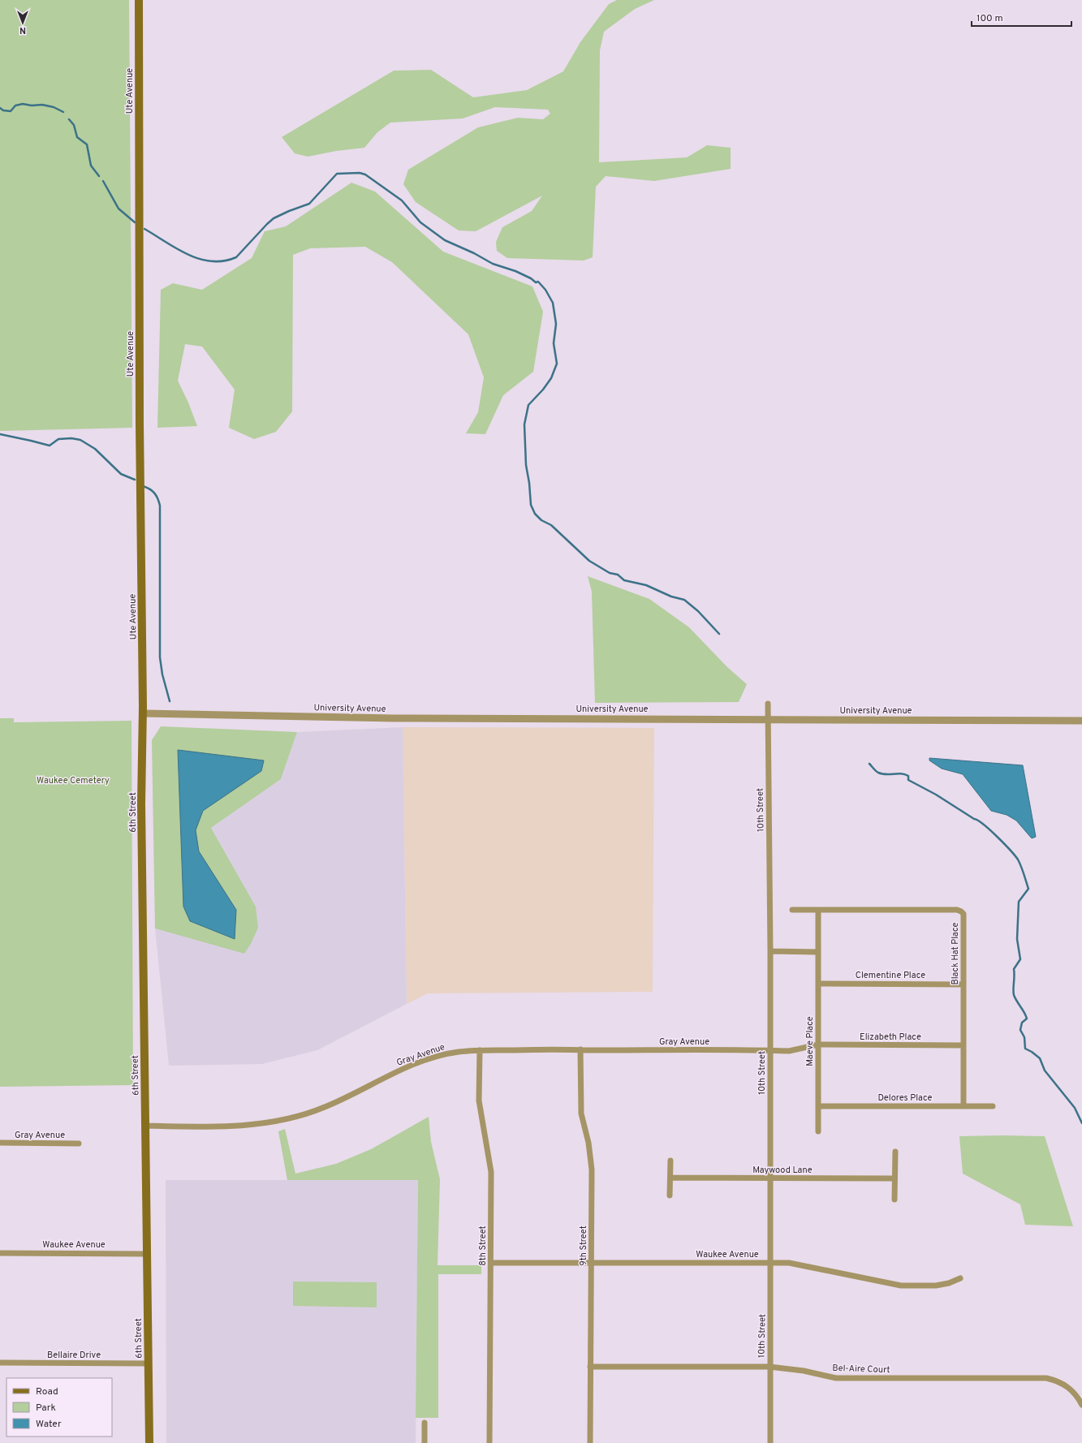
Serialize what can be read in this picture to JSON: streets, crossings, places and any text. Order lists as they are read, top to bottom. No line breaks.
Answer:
{"streets":{"main road":["Ute Avenue","6th Street"],"street":["University Avenue","10th Street","Black Hat Place","Clementine Place","Elizabeth Place","Gray Avenue","Maeve Place","Delores Place","Maywood Lane","Waukee Avenue","8th Street","9th Street","Bellaire Drive","Bel-Aire Court"]},"crossings":[["Ute Avenue","University Avenue"],["Ute Avenue","6th Street"],["University Avenue","10th Street"],["University Avenue","6th Street"],["10th Street","Elizabeth Place"],["10th Street","Gray Avenue"],["10th Street","Maywood Lane"],["10th Street","Waukee Avenue"],["10th Street","Bel-Aire Court"],["6th Street","Gray Avenue"],["6th Street","Waukee Avenue"],["6th Street","Bellaire Drive"],["Black Hat Place","Clementine Place"],["Black Hat Place","Elizabeth Place"],["Black Hat Place","Maeve Place"],["Black Hat Place","Delores Place"],["Clementine Place","Maeve Place"],["Elizabeth Place","Gray Avenue"],["Elizabeth Place","Maeve Place"],["Gray Avenue","8th Street"],["Gray Avenue","9th Street"],["Maeve Place","Delores Place"],["Waukee Avenue","8th Street"],["Waukee Avenue","9th Street"],["9th Street","Bel-Aire Court"]],"parks":["Waukee Cemetery"],"legend":["Road","Park","Water"],"scale_bar":"100 m","north":"bottom"}
